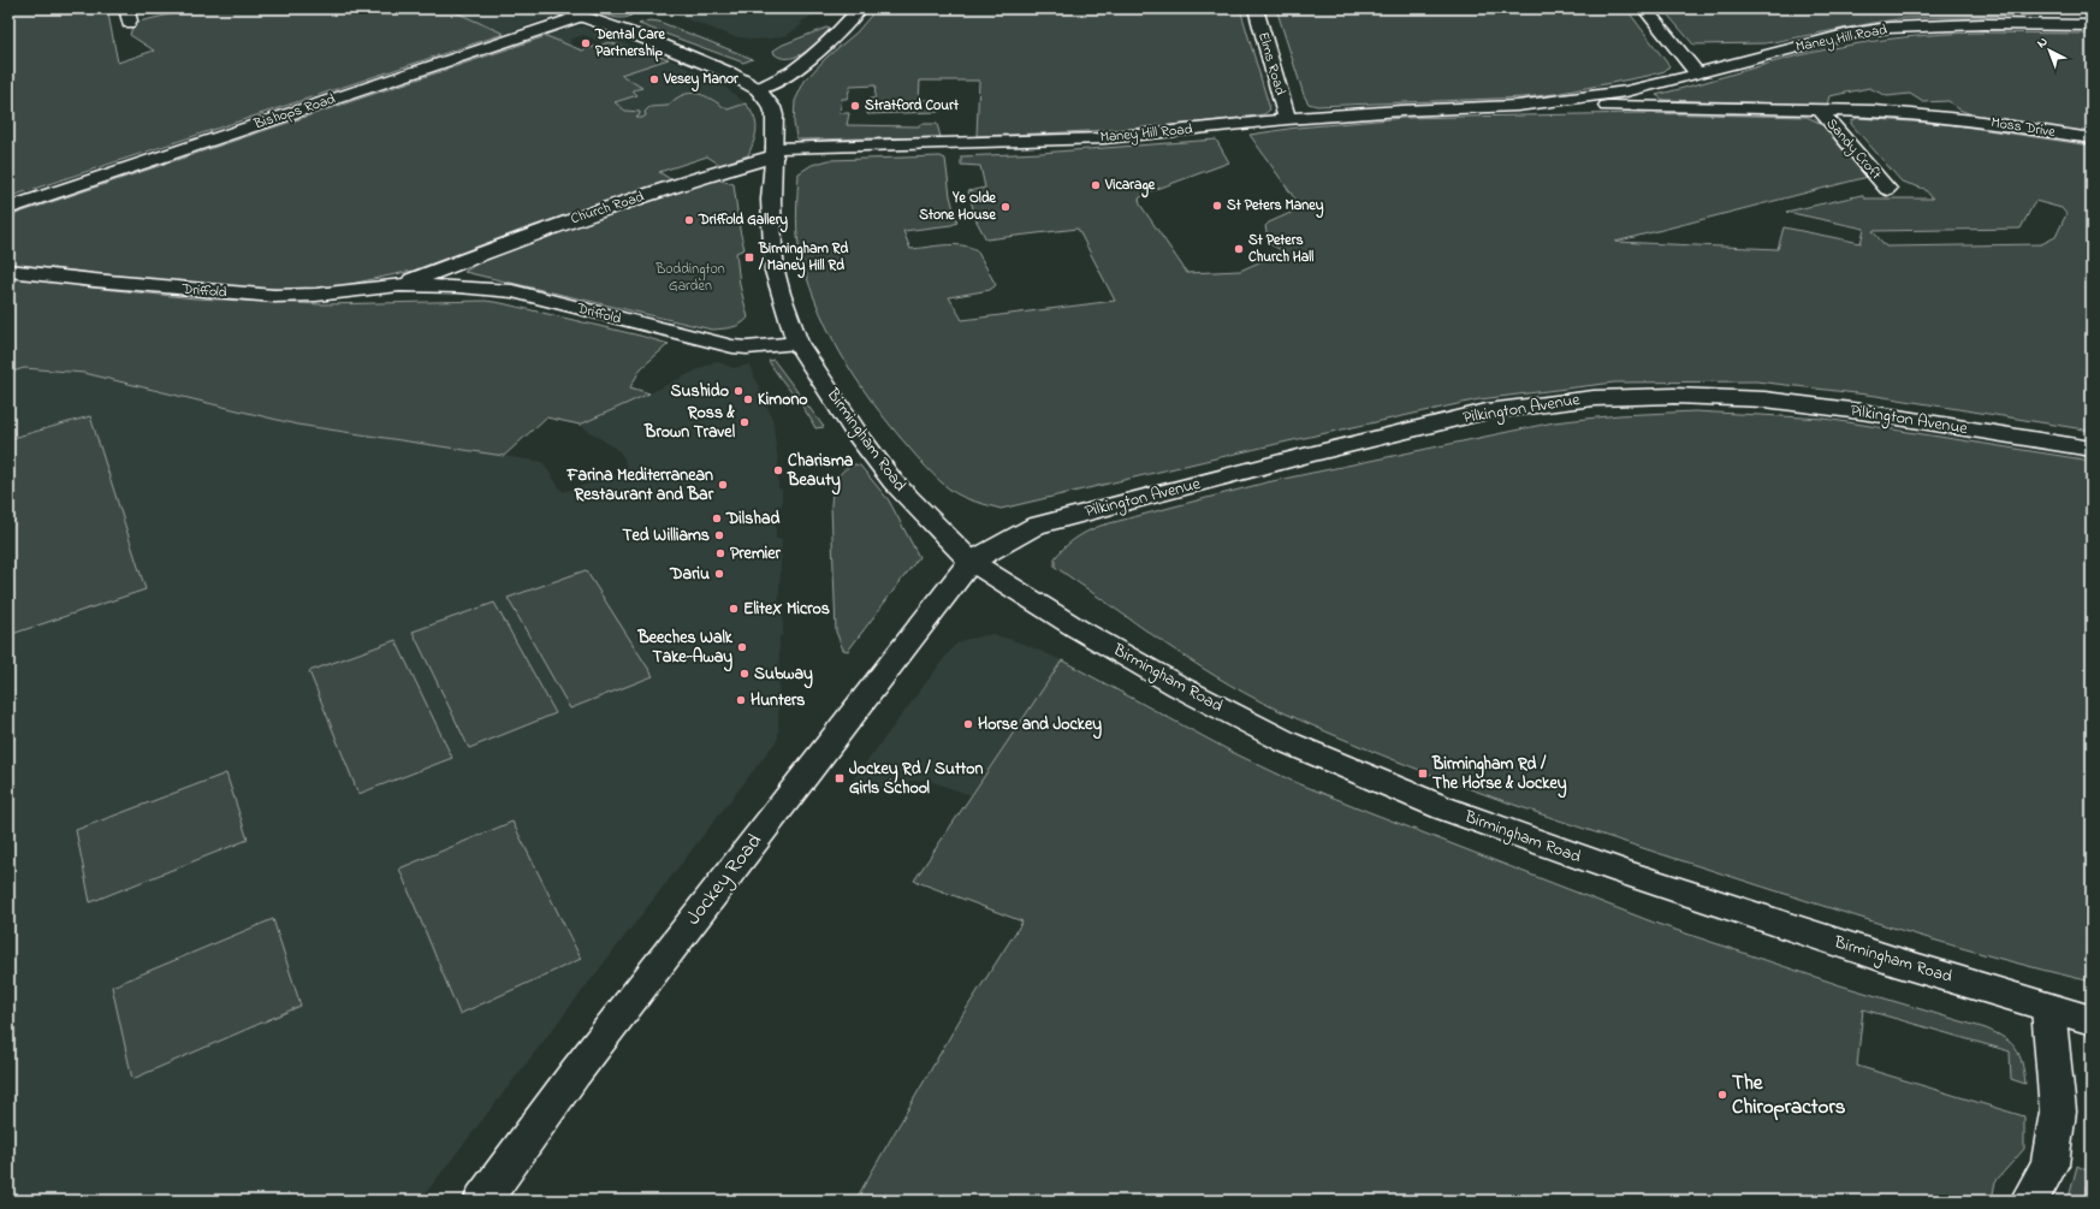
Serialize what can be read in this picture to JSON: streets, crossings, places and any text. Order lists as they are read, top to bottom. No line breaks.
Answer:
{"streets":{"street":["Maney Hill Road","Elms Road","Bishops Road","Moss Drive","Sandy Croft","Church Road","Driffold","Pilkington Avenue","Birmingham Road","Jockey Road"]},"crossings":[["Maney Hill Road","Elms Road"],["Maney Hill Road","Moss Drive"],["Maney Hill Road","Sandy Croft"],["Maney Hill Road","Church Road"],["Maney Hill Road","Birmingham Road"],["Bishops Road","Birmingham Road"],["Moss Drive","Sandy Croft"],["Church Road","Driffold"],["Church Road","Birmingham Road"],["Driffold","Birmingham Road"],["Pilkington Avenue","Birmingham Road"],["Pilkington Avenue","Jockey Road"],["Birmingham Road","Jockey Road"]],"parks":["Boddington Garden"],"places":{"other":["Dental Care Partnership","Vesey Manor","Stratford Court","Vicarage","St Peters Maney","Ye Olde Stone House","Driffold Gallery","St Peters Church Hall","Sushido","Kimono","Ross & Brown Travel","Charisma Beauty","Farina Mediterranean Restaurant and Bar","Dilshad","Ted Williams","Premier","Dariu","EliteX Micros","Beeches Walk Take-Away","Subway","Hunters","Horse and Jockey","The Chiropractors"],"transit":["Birmingham Rd / Maney Hill Rd","Birmingham Rd / The Horse & Jockey","Jockey Rd / Sutton Girls School"]},"north":"top left"}
